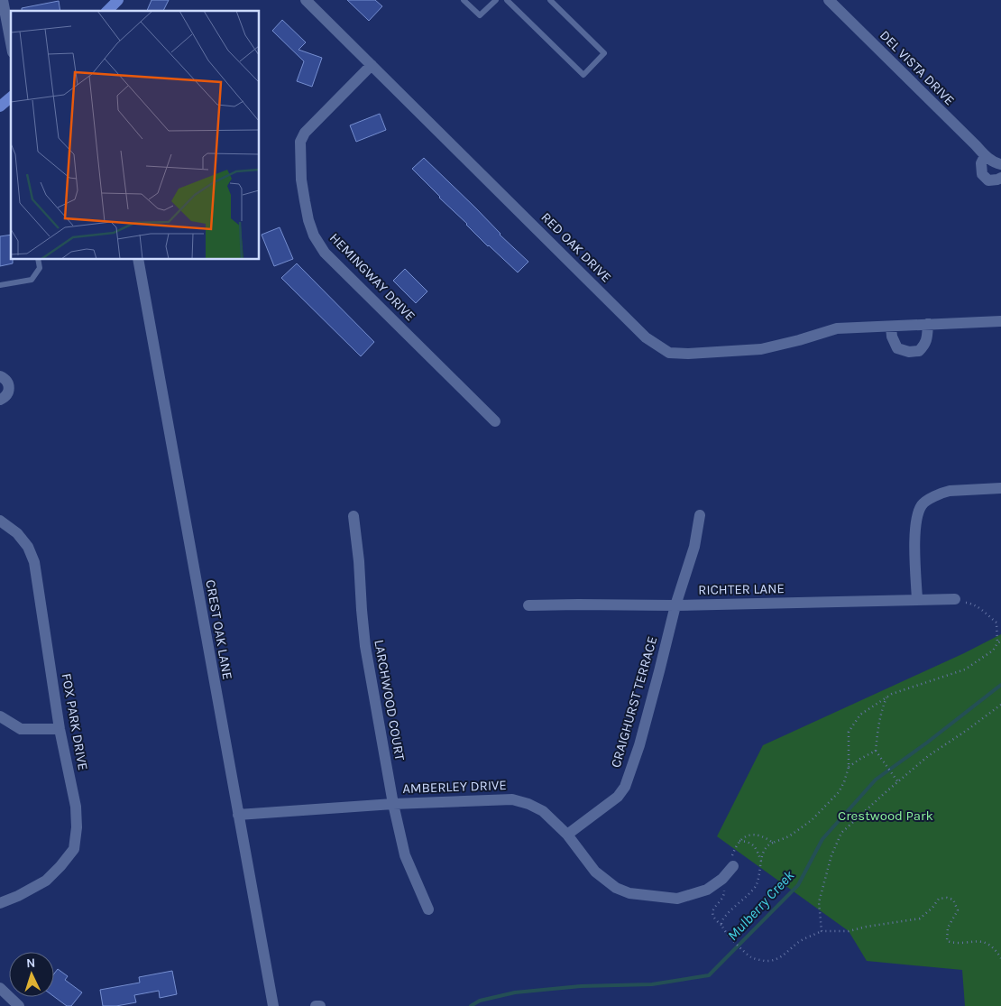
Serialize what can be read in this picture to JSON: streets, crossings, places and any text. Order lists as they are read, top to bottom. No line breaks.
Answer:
{"streets":{"street":["DEL VISTA DRIVE","RED OAK DRIVE","HEMINGWAY DRIVE","RICHTER LANE","CREST OAK LANE","LARCHWOOD COURT","CRAIGHURST TERRACE","FOX PARK DRIVE","AMBERLEY DRIVE"]},"crossings":[["RED OAK DRIVE","HEMINGWAY DRIVE"],["RICHTER LANE","CRAIGHURST TERRACE"],["CREST OAK LANE","AMBERLEY DRIVE"],["LARCHWOOD COURT","AMBERLEY DRIVE"],["CRAIGHURST TERRACE","AMBERLEY DRIVE"]],"water":["Mulberry Creek"],"parks":["Crestwood Park"],"north":"top"}
